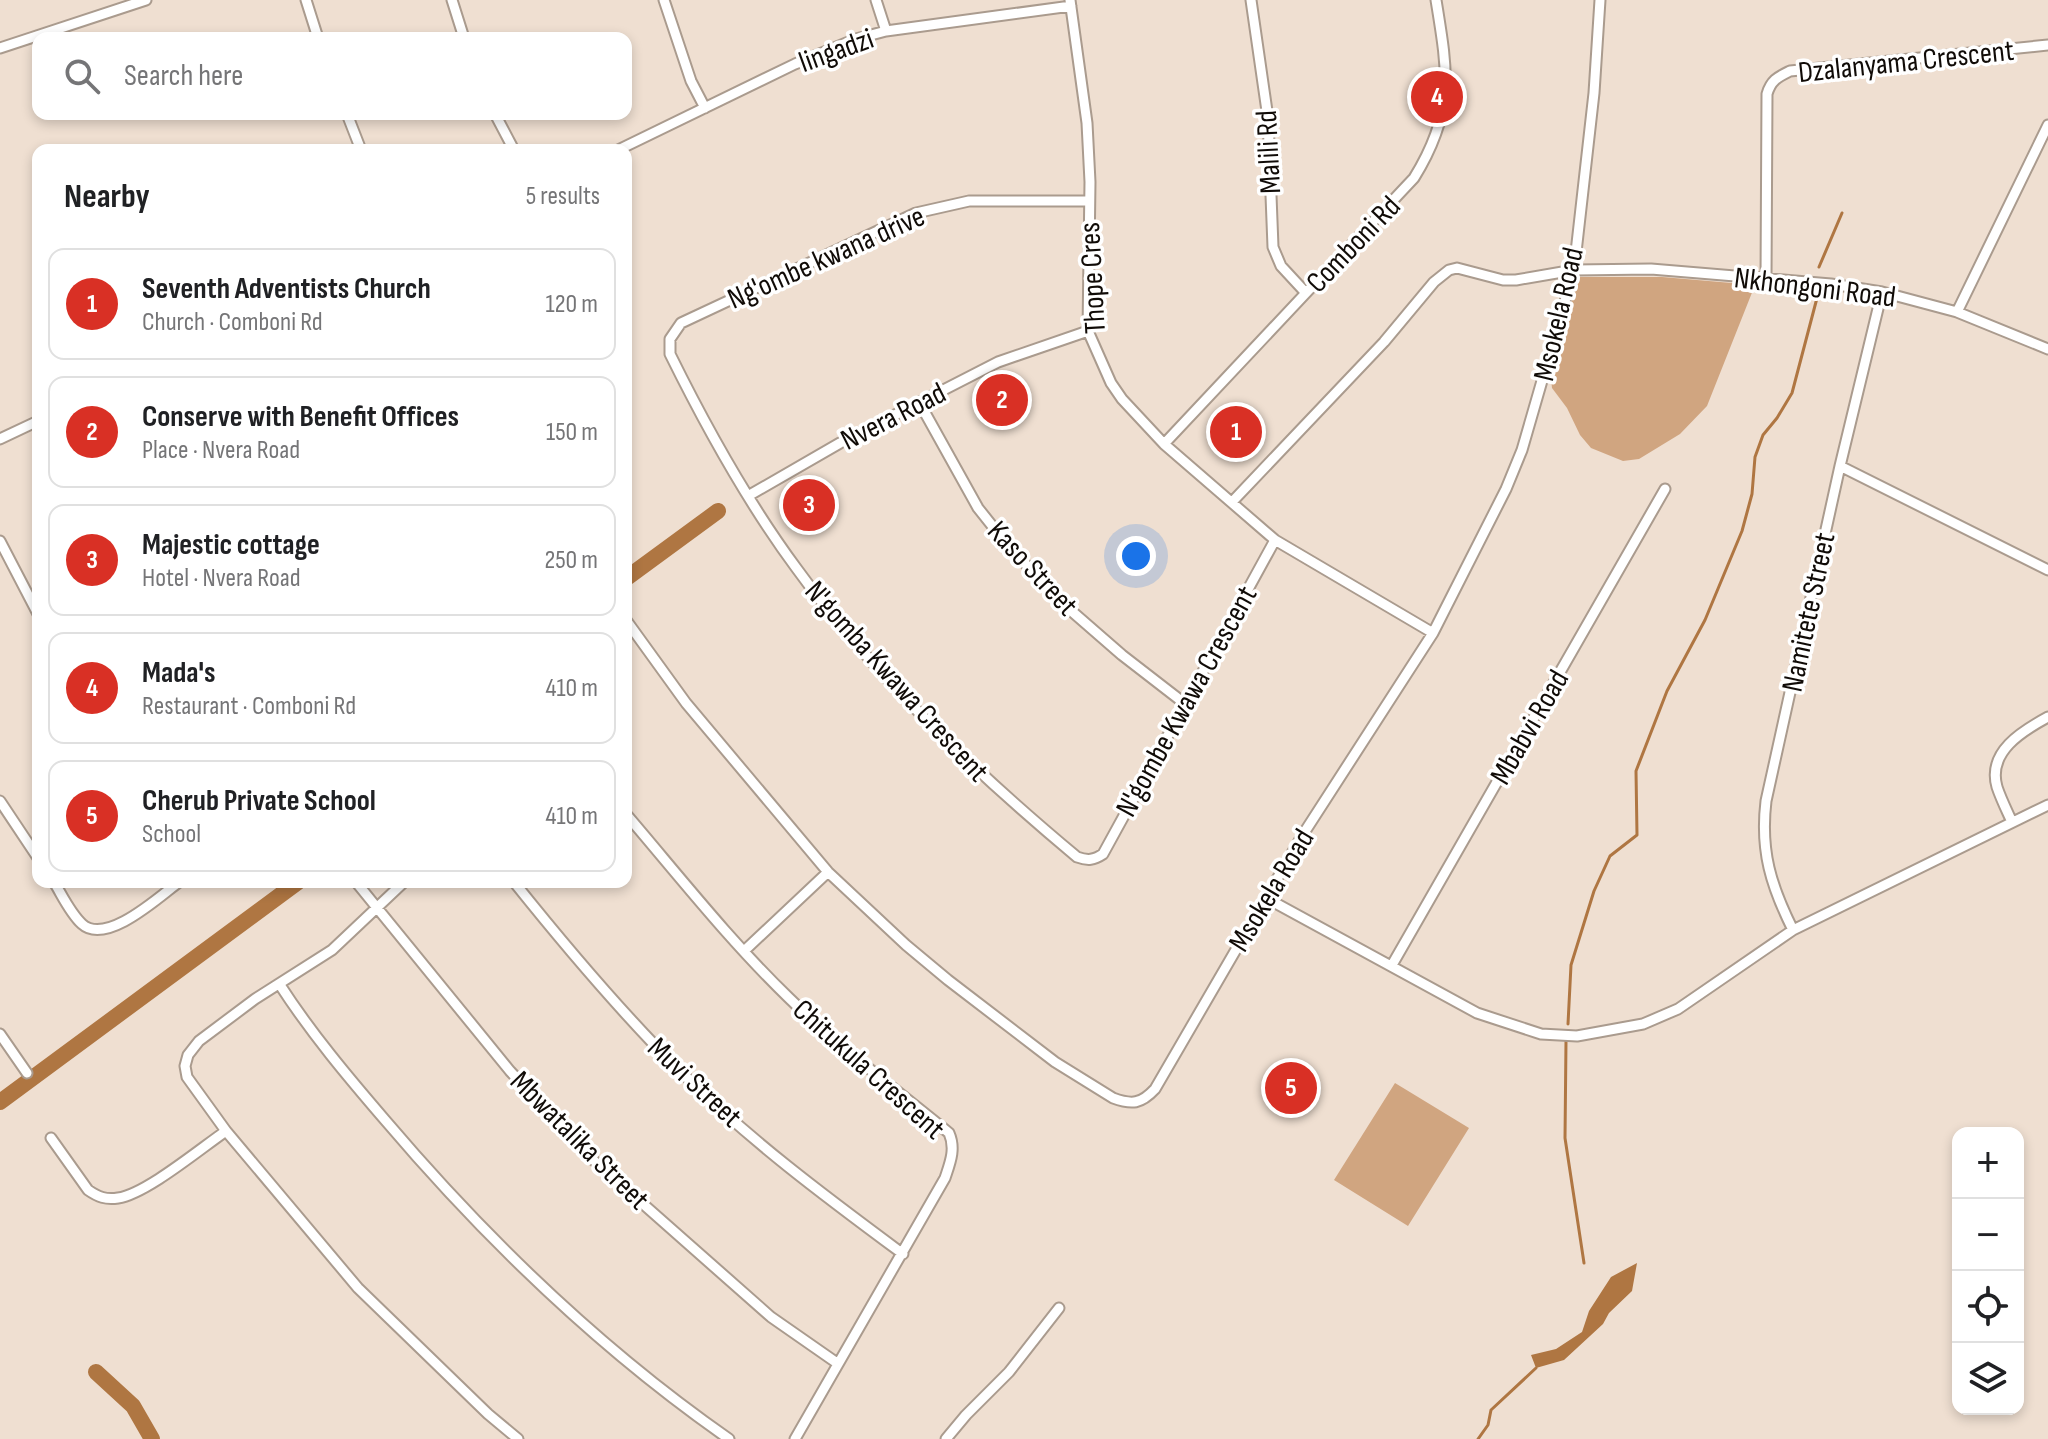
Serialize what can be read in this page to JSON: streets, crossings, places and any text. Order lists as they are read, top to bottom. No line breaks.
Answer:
{"streets":{"street":["lingadzi","Dzalanyama Crescent","Malili Rd","Comboni Rd","Ng'ombe kwana drive","Thope Cres","Nkhongoni Road","Msokela Road","Nvera Road","Kaso Street","Namitete Street","N'gomba Kwawa Crescent","N'gombe Kwawa Crescent","Mbabvi Road","Chitukula Crescent","Muvi Street","Mbwatalika Street"]},"crossings":[["lingadzi","Thope Cres"],["Dzalanyama Crescent","Nkhongoni Road"],["Malili Rd","Comboni Rd"],["Comboni Rd","Thope Cres"],["Ng'ombe kwana drive","Thope Cres"],["Ng'ombe kwana drive","N'gomba Kwawa Crescent"],["Thope Cres","Nkhongoni Road"],["Thope Cres","Msokela Road"],["Thope Cres","Nvera Road"],["Thope Cres","N'gombe Kwawa Crescent"],["Nkhongoni Road","Msokela Road"],["Nkhongoni Road","Namitete Street"],["Nvera Road","Kaso Street"],["Nvera Road","N'gomba Kwawa Crescent"],["Kaso Street","N'gombe Kwawa Crescent"],["N'gomba Kwawa Crescent","N'gombe Kwawa Crescent"],["Chitukula Crescent","Muvi Street"],["Chitukula Crescent","Mbwatalika Street"]],"page":{"search":"Search here","pins":["4","2","1","3","5"],"heading":["Nearby","5 results"],"list":[{"mark":"1","name":"Seventh Adventists Church","note":"Church · Comboni Rd","value":"120 m"},{"mark":"2","name":"Conserve with Benefit Offices","note":"Place · Nvera Road","value":"150 m"},{"mark":"3","name":"Majestic cottage","note":"Hotel · Nvera Road","value":"250 m"},{"mark":"4","name":"Mada's","note":"Restaurant · Comboni Rd","value":"410 m"},{"mark":"5","name":"Cherub Private School","note":"School","value":"410 m"}],"map_buttons":["+","−"]}}
